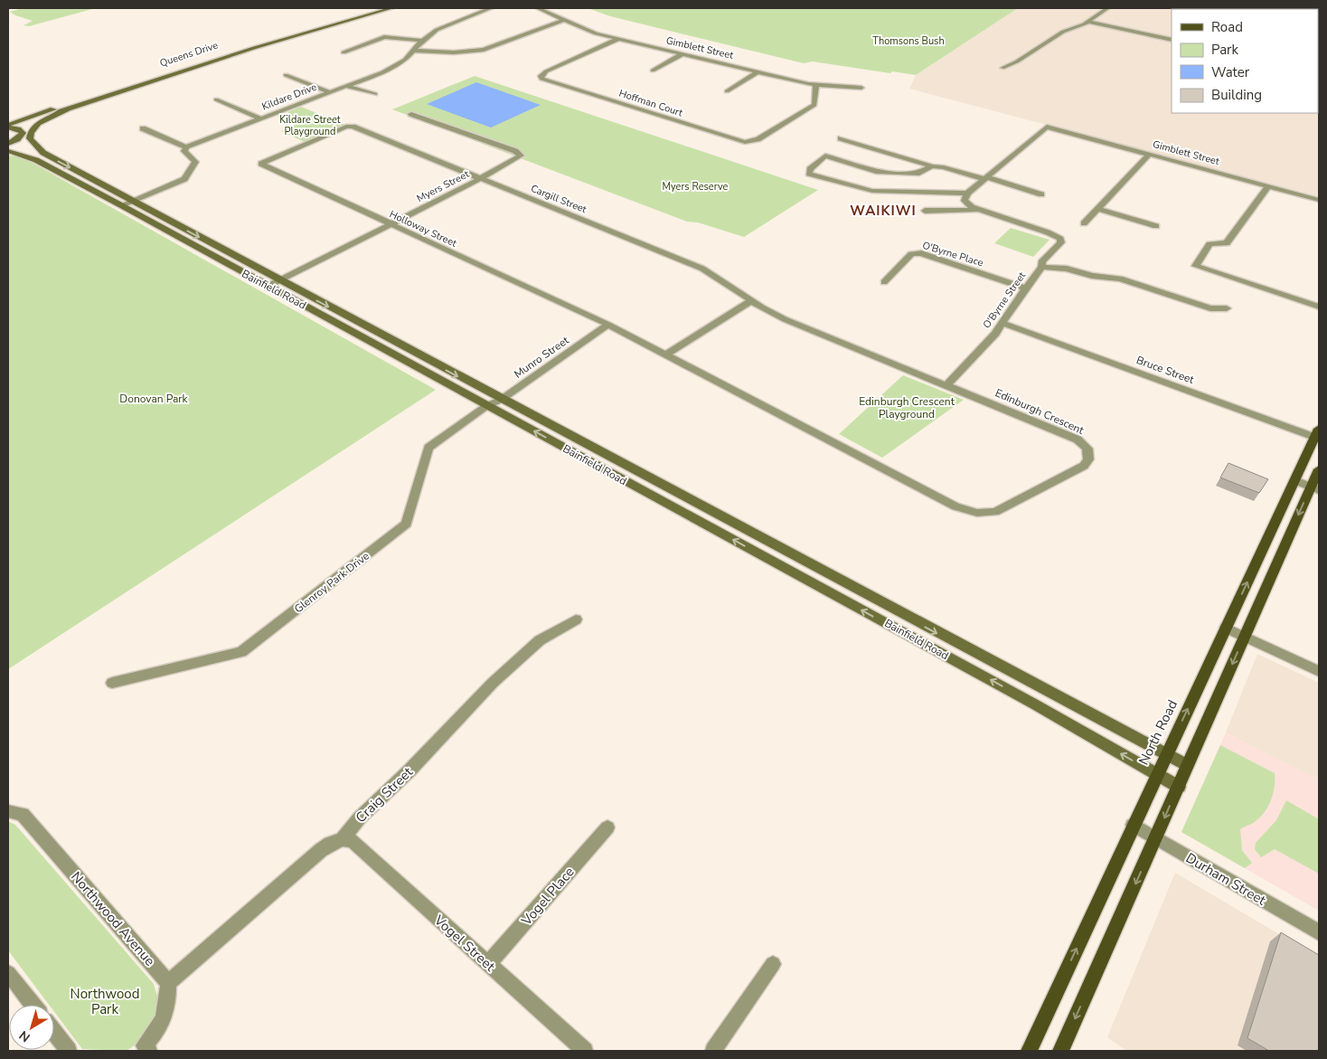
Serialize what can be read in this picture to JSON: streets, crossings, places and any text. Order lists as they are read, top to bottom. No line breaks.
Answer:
{"streets":{"main road":["Queens Drive","Bainfield Road","North Road"],"street":["Gimblett Street","Kildare Drive","Hoffman Court","Myers Street","Cargill Street","Holloway Street","O'Byrne Place","O'Byrne Street","Munro Street","Bruce Street","Edinburgh Crescent","Glenroy Park Drive","Craig Street","Durham Street","Vogel Place","Northwood Avenue","Vogel Street"]},"crossings":[["Gimblett Street","Hoffman Court"],["Queens Drive","Bainfield Road"],["Myers Street","Cargill Street"],["Myers Street","Holloway Street"],["Myers Street","Bainfield Road"],["Cargill Street","Holloway Street"],["Cargill Street","Edinburgh Crescent"],["Holloway Street","Munro Street"],["Holloway Street","Edinburgh Crescent"],["O'Byrne Place","O'Byrne Street"],["Bainfield Road","Munro Street"],["Bainfield Road","Glenroy Park Drive"],["Bainfield Road","North Road"],["O'Byrne Street","Bruce Street"],["O'Byrne Street","Edinburgh Crescent"],["Munro Street","Glenroy Park Drive"],["Bruce Street","North Road"],["North Road","Durham Street"],["Craig Street","Northwood Avenue"],["Craig Street","Vogel Street"],["Vogel Place","Vogel Street"]],"districts":["WAIKIWI"],"parks":["Thomsons Bush","Kildare Street Playground","Myers Reserve","Donovan Park","Edinburgh Crescent Playground","Northwood Park"],"legend":["Road","Park","Water","Building"],"north":"bottom left"}
